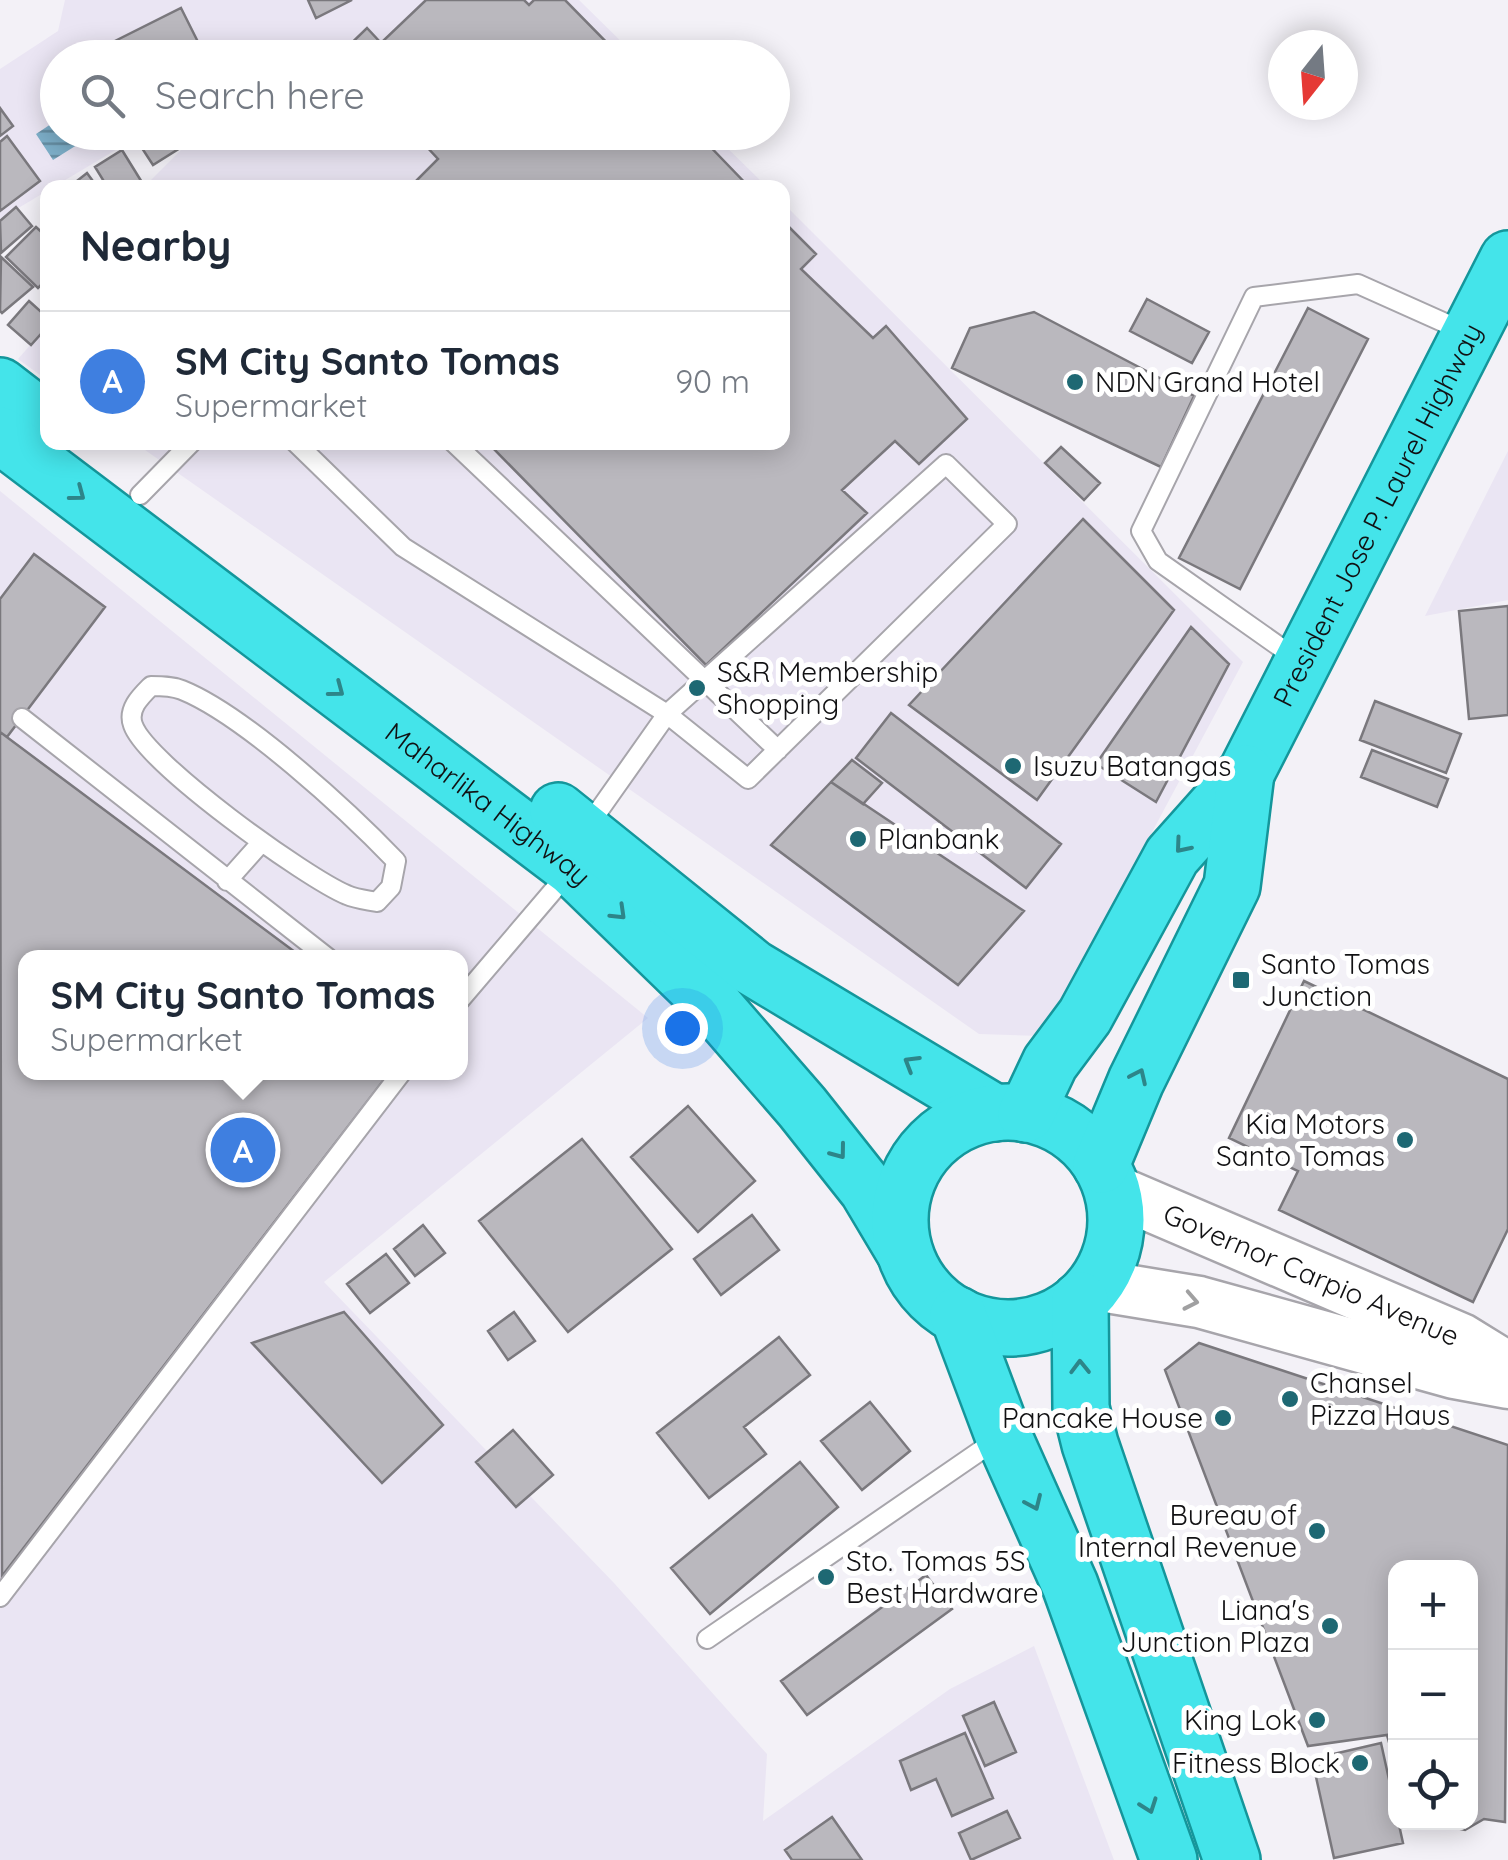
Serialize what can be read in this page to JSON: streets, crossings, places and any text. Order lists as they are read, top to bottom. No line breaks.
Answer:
{"streets":{"highway":["President Jose P. Laurel Highway","Maharlika Highway"],"main road":["Governor Carpio Avenue"]},"crossings":[["President Jose P. Laurel Highway","Maharlika Highway"],["President Jose P. Laurel Highway","Governor Carpio Avenue"],["Maharlika Highway","Governor Carpio Avenue"]],"places":{"other":["NDN Grand Hotel","S&R Membership Shopping","Isuzu Batangas","Planbank","Kia Motors Santo Tomas","Chansel Pizza Haus","Pancake House","Bureau of Internal Revenue","Sto. Tomas 5S Best Hardware","Liana's Junction Plaza","King Lok","Fitness Block"],"transit":["Santo Tomas Junction"]},"north":"bottom","page":{"search":"Search here","heading":"Nearby","list":[{"mark":"A","name":"SM City Santo Tomas","note":"Supermarket","value":"90 m"}],"popup":["SM City Santo Tomas","Supermarket"],"pins":"A","map_buttons":["+","−"]}}
